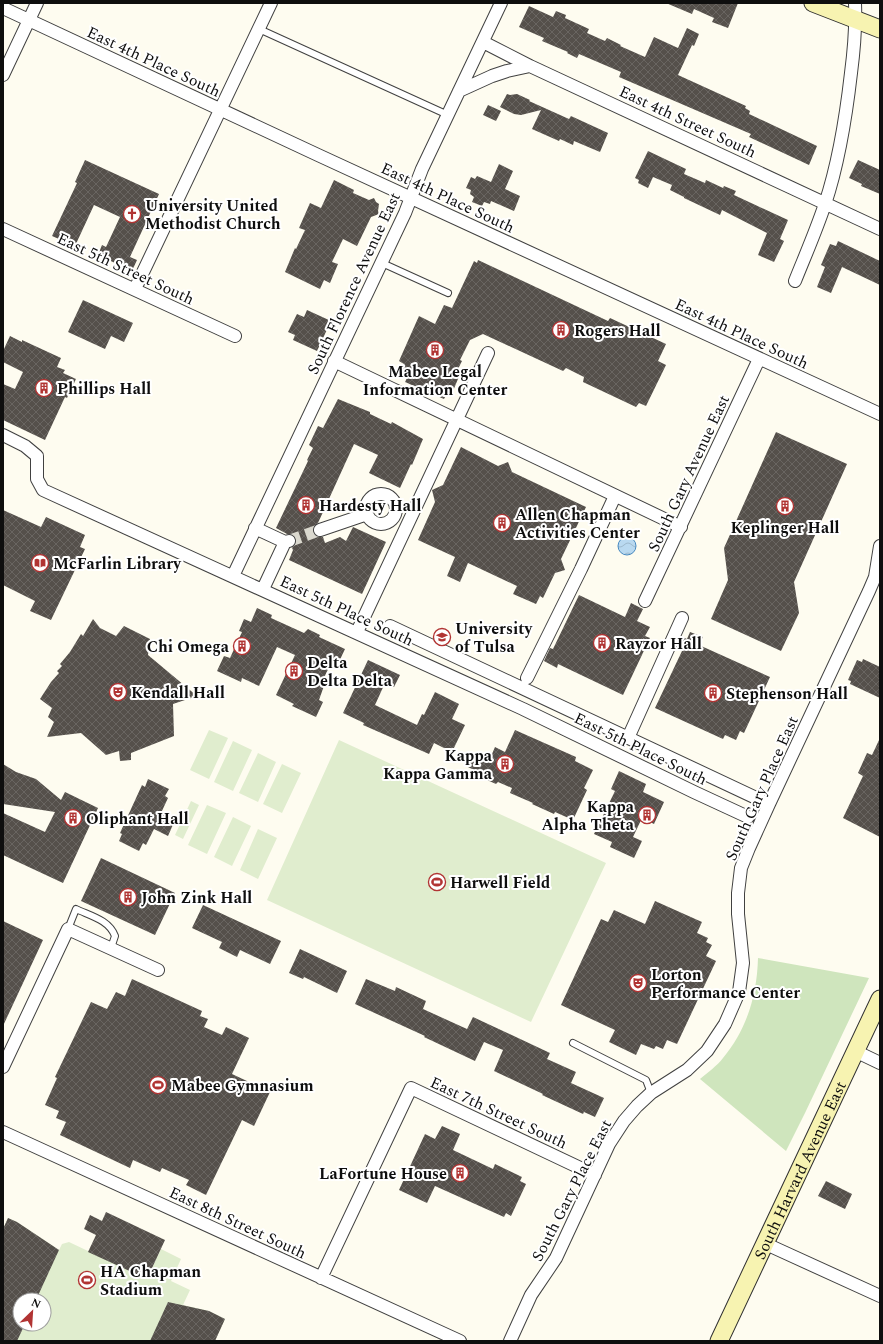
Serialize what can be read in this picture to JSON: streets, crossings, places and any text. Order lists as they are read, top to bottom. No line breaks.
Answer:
{"streets":{"main road":["South Harvard Avenue East"],"street":["East 4th Place South","East 4th Street South","East 5th Street South","South Florence Avenue East","South Gary Avenue East","East 5th Place South","South Gary Place East","East 7th Street South","East 8th Street South"]},"crossings":[["East 4th Place South","South Florence Avenue East"],["East 4th Place South","South Gary Avenue East"],["East 4th Street South","South Florence Avenue East"],["South Florence Avenue East","East 5th Place South"],["East 5th Place South","South Gary Place East"],["South Gary Place East","East 7th Street South"],["East 7th Street South","East 8th Street South"]],"places":{"church":["University United Methodist Church"],"building":["Rogers Hall","Mabee Legal Information Center","Phillips Hall","Hardesty Hall","Keplinger Hall","Allen Chapman Activities Center","Rayzor Hall","Chi Omega","Delta Delta Delta","Stephenson Hall","Kappa Kappa Gamma","Kappa Alpha Theta","Oliphant Hall","John Zink Hall","LaFortune House"],"library":["McFarlin Library"],"school or university":["University of Tulsa"],"theatre":["Kendall Hall","Lorton Performance Center"],"sports":["Harwell Field","Mabee Gymnasium","HA Chapman Stadium"]},"north":"top right"}
